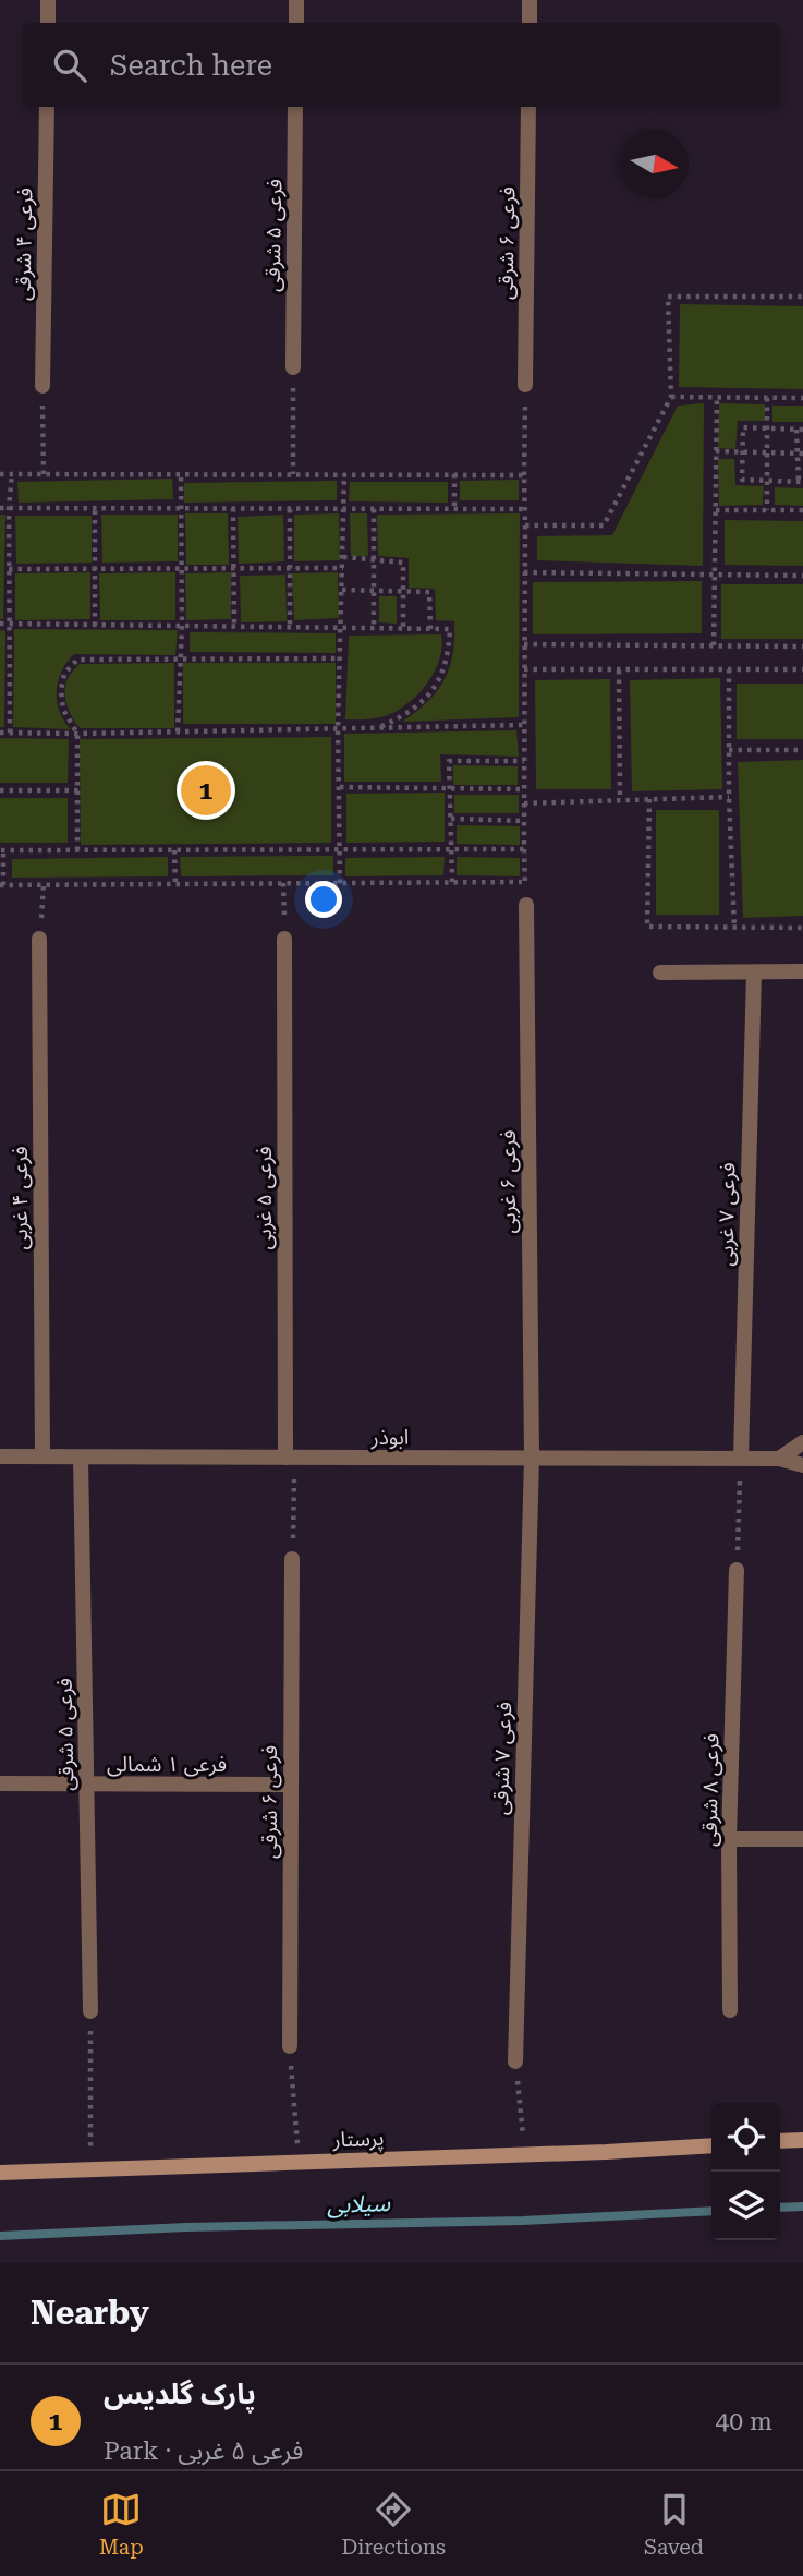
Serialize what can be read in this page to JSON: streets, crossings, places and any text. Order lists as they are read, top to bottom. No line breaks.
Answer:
{"streets":{"main road":["پرستار"],"street":["فرعی ۵ شرقی","فرعی ۶ شرقی","فرعی ۴ شرقی","فرعی ۶ غربی","فرعی ۴ غربی","فرعی ۵ غربی","فرعی ۷ غربی","ابوذر","فرعی ۷ شرقی","فرعی ۱ شمالی","فرعی ۸ شرقی"]},"crossings":[["فرعی ۵ شرقی","ابوذر"],["فرعی ۵ شرقی","فرعی ۱ شمالی"],["فرعی ۶ شرقی","فرعی ۱ شمالی"],["فرعی ۶ غربی","ابوذر"],["فرعی ۶ غربی","فرعی ۷ شرقی"],["فرعی ۴ غربی","ابوذر"],["فرعی ۵ غربی","ابوذر"],["فرعی ۷ غربی","ابوذر"],["ابوذر","فرعی ۷ شرقی"]],"water":["سیلابی"],"north":"right","page":{"search":"Search here","pins":"1","heading":"Nearby","list":[{"mark":"1","name":"پارک گلدیس","note":"Park · فرعی ۵ غربی","value":"40 m"}],"nav":["Map","Directions","Saved"]}}
